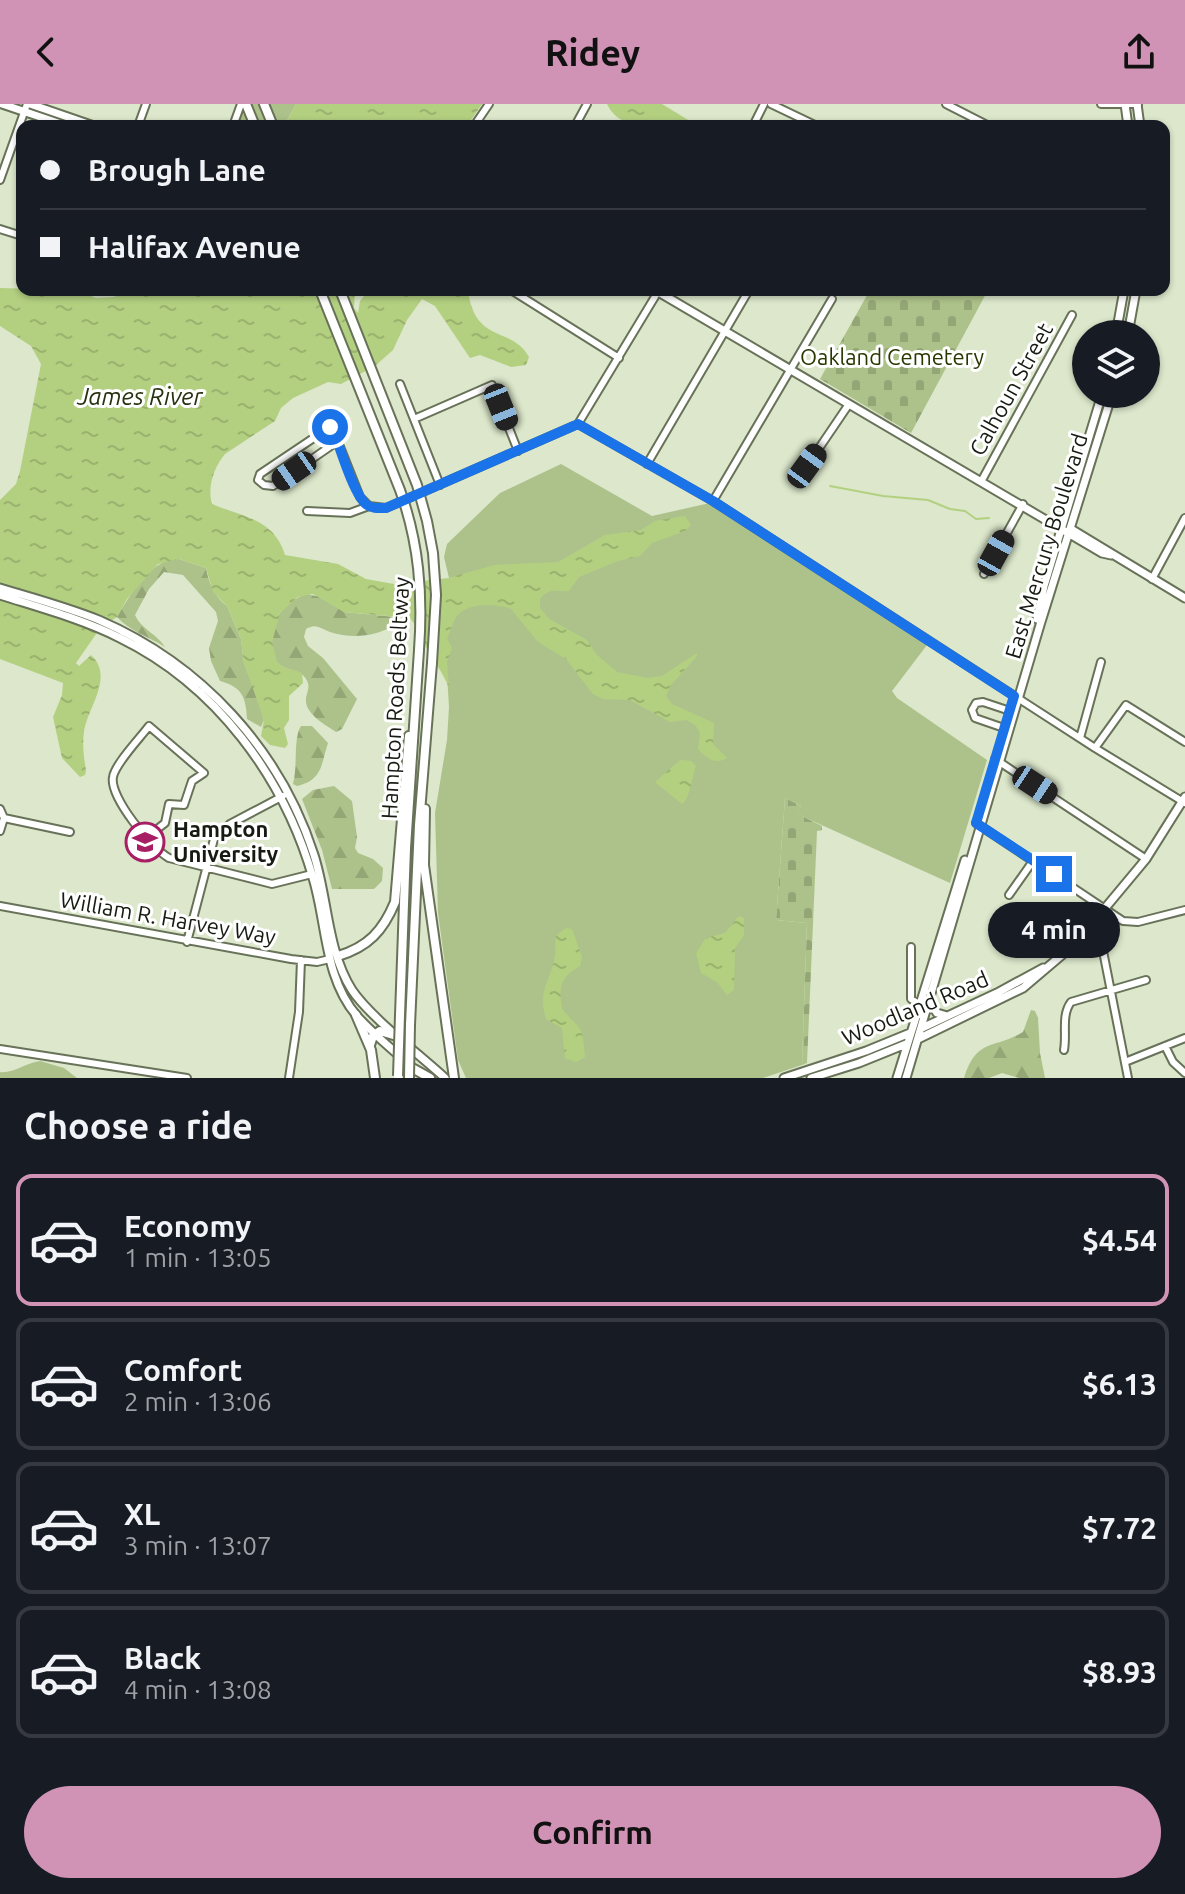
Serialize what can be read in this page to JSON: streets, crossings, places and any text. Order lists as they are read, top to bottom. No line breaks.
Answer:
{"streets":{"highway":["Hampton Roads Beltway"],"main road":["East Mercury Boulevard","Woodland Road"],"street":["Calhoun Street","William R. Harvey Way"]},"crossings":[["East Mercury Boulevard","Woodland Road"]],"water":["James River"],"parks":["Oakland Cemetery"],"places":{"school or university":["Hampton University"]},"page":{"header":"Ridey","banner":["Brough Lane","Halifax Avenue"],"bubble":"4 min","heading":"Choose a ride","list":[{"name":"Economy","note":"1 min · 13:05","value":"$4.54"},{"name":"Comfort","note":"2 min · 13:06","value":"$6.13"},{"name":"XL","note":"3 min · 13:07","value":"$7.72"},{"name":"Black","note":"4 min · 13:08","value":"$8.93"}],"buttons":"Confirm"}}
